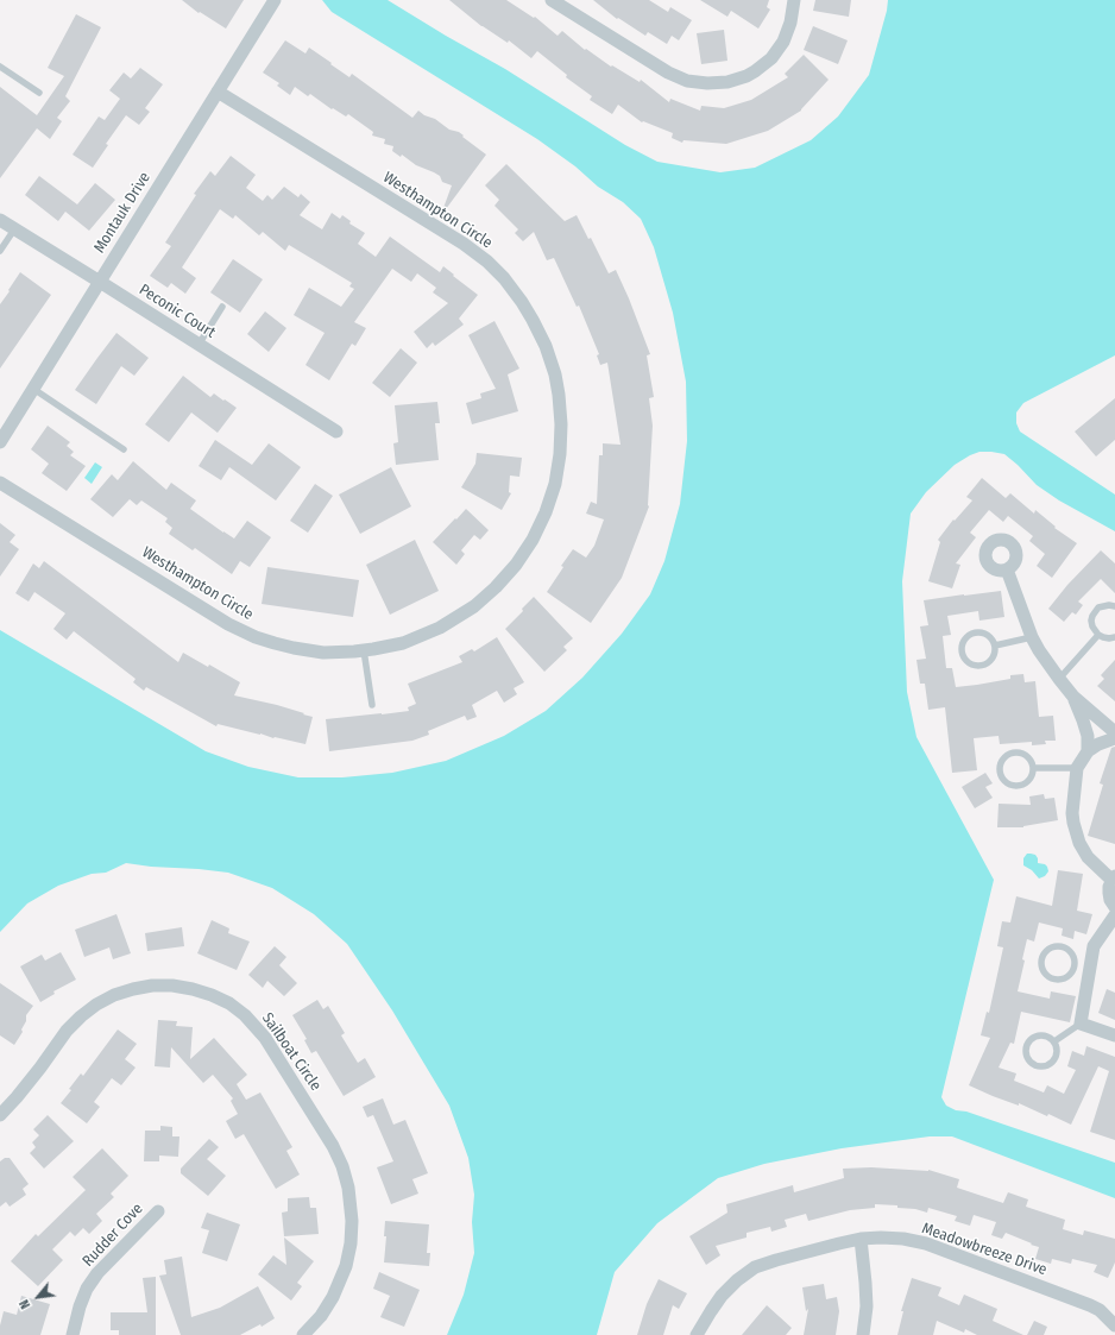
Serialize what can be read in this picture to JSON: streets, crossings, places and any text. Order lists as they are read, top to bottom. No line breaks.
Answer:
{"streets":{"street":["Westhampton Circle","Montauk Drive","Peconic Court","Sailboat Circle","Rudder Cove","Meadowbreeze Drive"]},"crossings":[["Westhampton Circle","Montauk Drive"],["Montauk Drive","Peconic Court"]],"north":"bottom left"}
